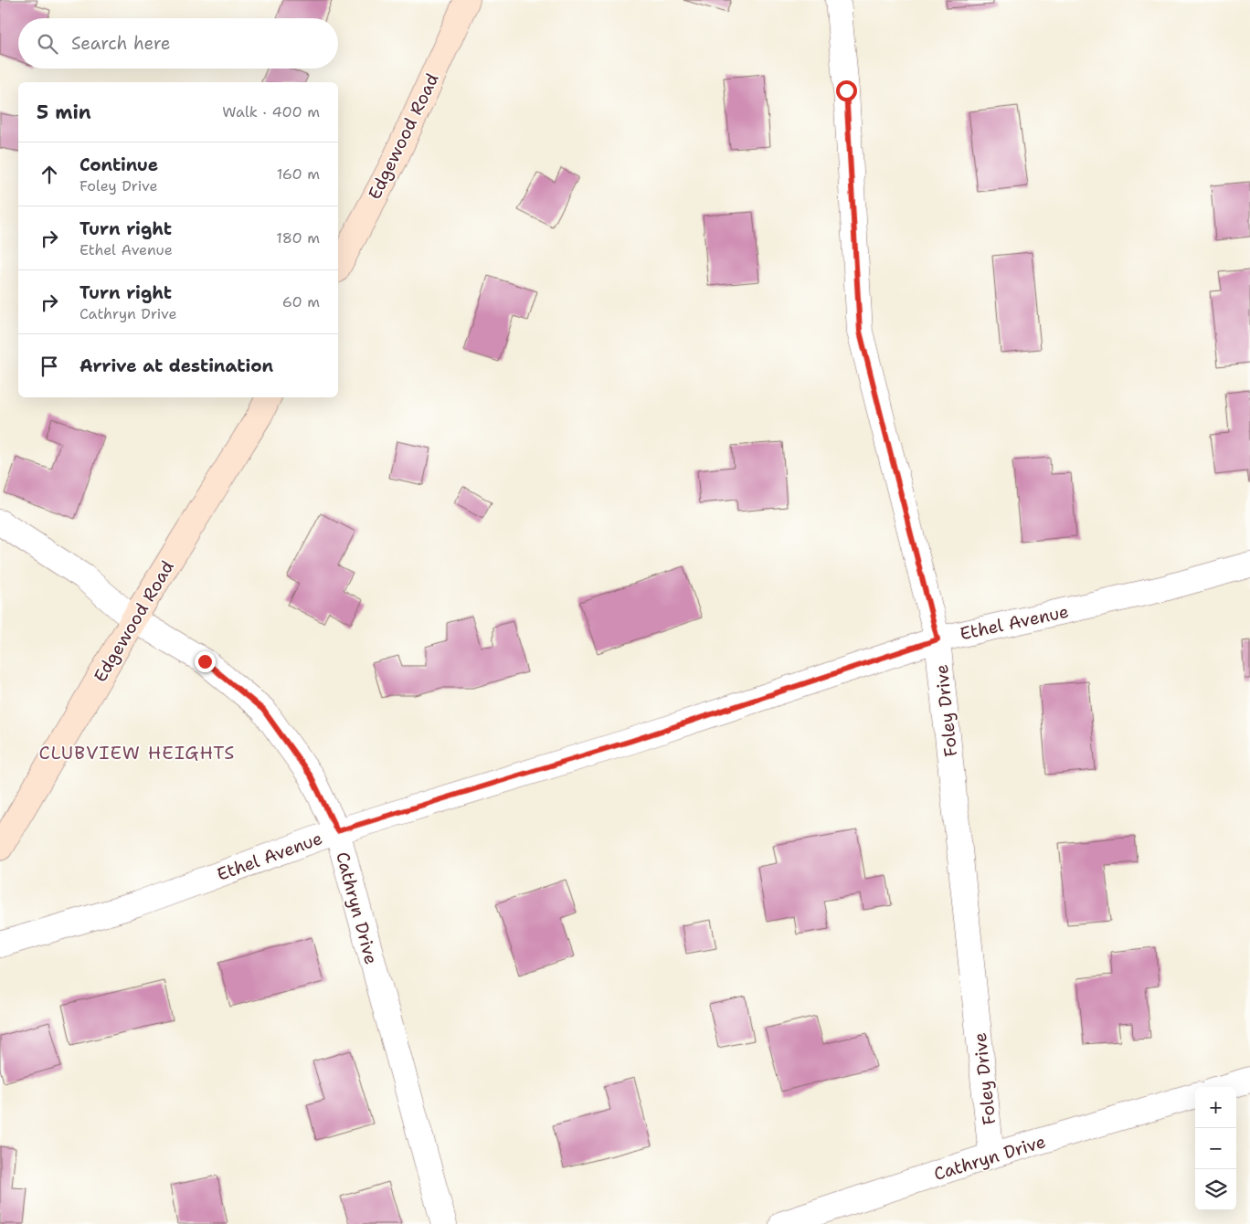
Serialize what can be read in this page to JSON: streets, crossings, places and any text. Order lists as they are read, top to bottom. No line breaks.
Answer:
{"streets":{"street":["Edgewood Road","Ethel Avenue","Foley Drive","Cathryn Drive"]},"crossings":[["Edgewood Road","Cathryn Drive"],["Ethel Avenue","Foley Drive"],["Ethel Avenue","Cathryn Drive"],["Foley Drive","Cathryn Drive"]],"districts":["CLUBVIEW HEIGHTS"],"page":{"search":"Search here","heading":["5 min","Walk · 400 m"],"list":[["Continue","Foley Drive","160 m"],["Turn right","Ethel Avenue","180 m"],["Turn right","Cathryn Drive","60 m"],"Arrive at destination"],"map_buttons":["+","−"]}}
